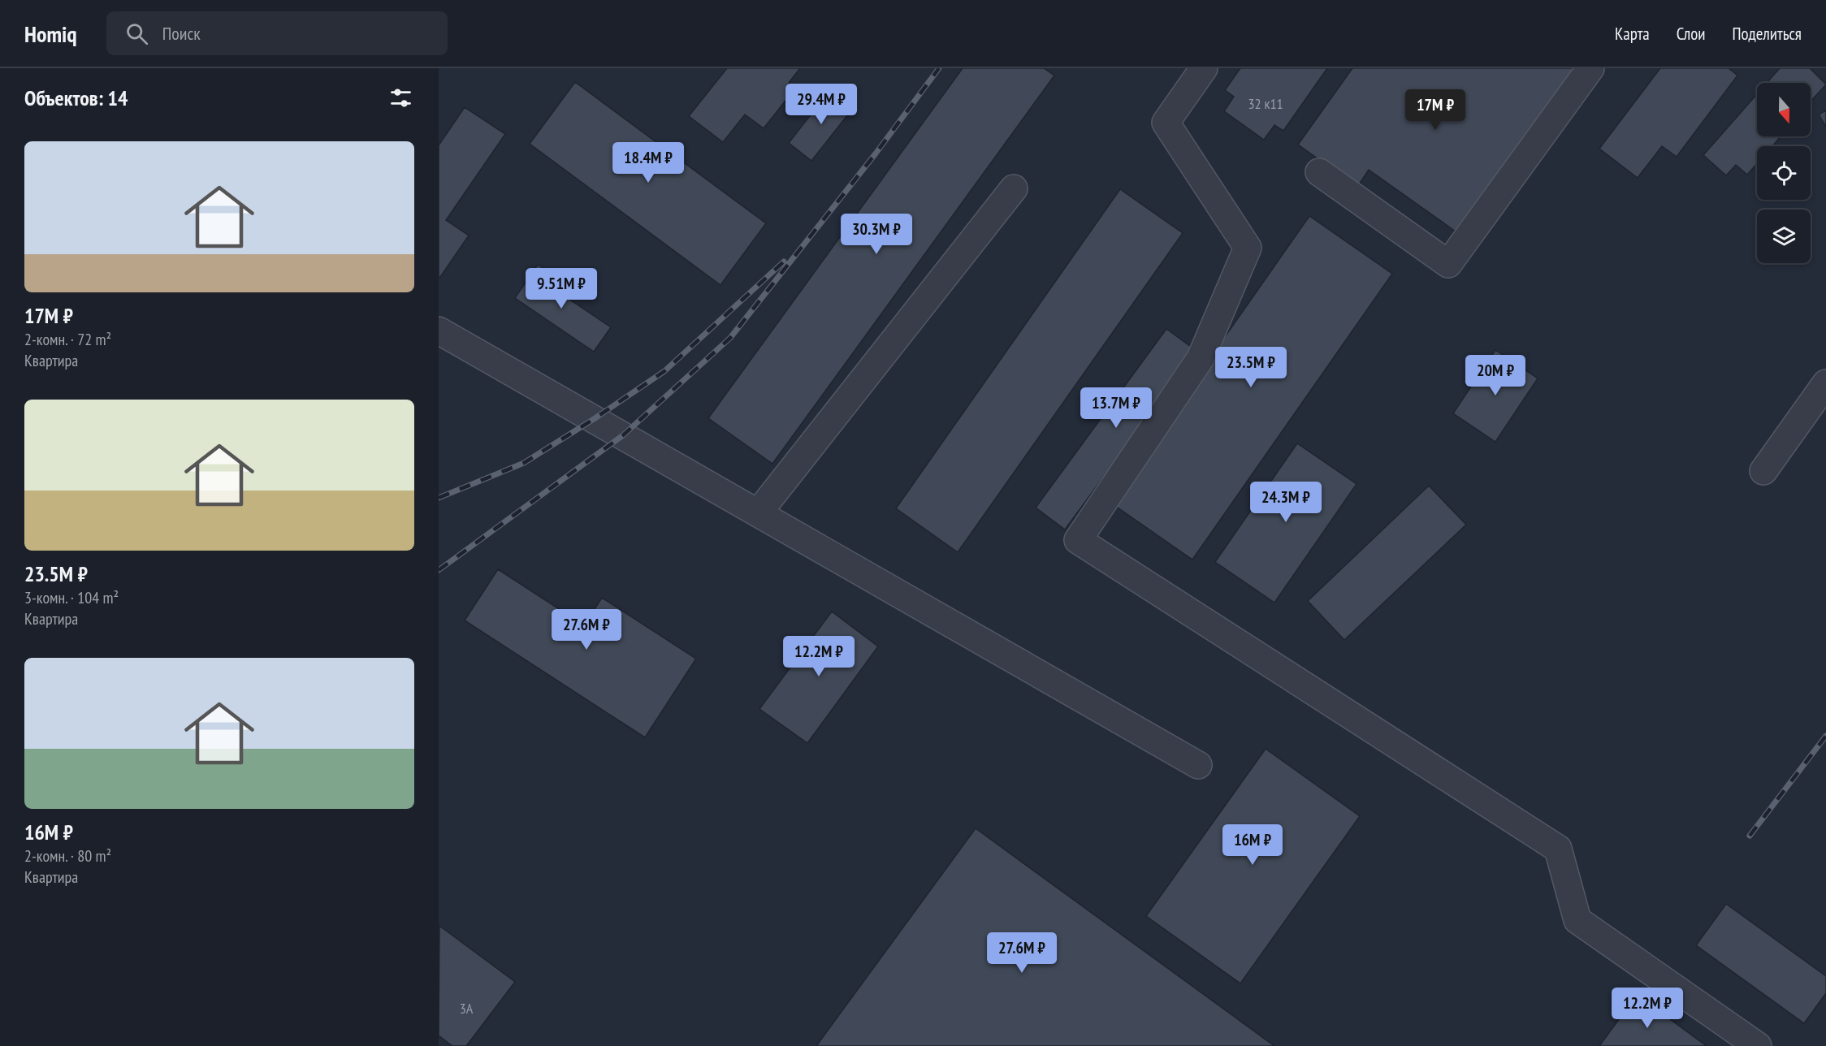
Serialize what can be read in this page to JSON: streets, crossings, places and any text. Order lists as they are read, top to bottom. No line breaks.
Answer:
{"house_numbers":["32 к11","3А"],"north":"bottom","page":{"header":"Homiq","search":"Поиск","nav":["Карта","Слои","Поделиться"],"heading":"Объектов: 14","price":["29.4M ₽","17M ₽","18.4M ₽","30.3M ₽","9.51M ₽","23.5M ₽","20M ₽","13.7M ₽","24.3M ₽","27.6M ₽","12.2M ₽","16M ₽","27.6M ₽","12.2M ₽"],"list":[{"name":"17M ₽","note":"2-комн. · 72 m² · Квартира"},{"name":"23.5M ₽","note":"3-комн. · 104 m² · Квартира"},{"name":"16M ₽","note":"2-комн. · 80 m² · Квартира"}]}}
